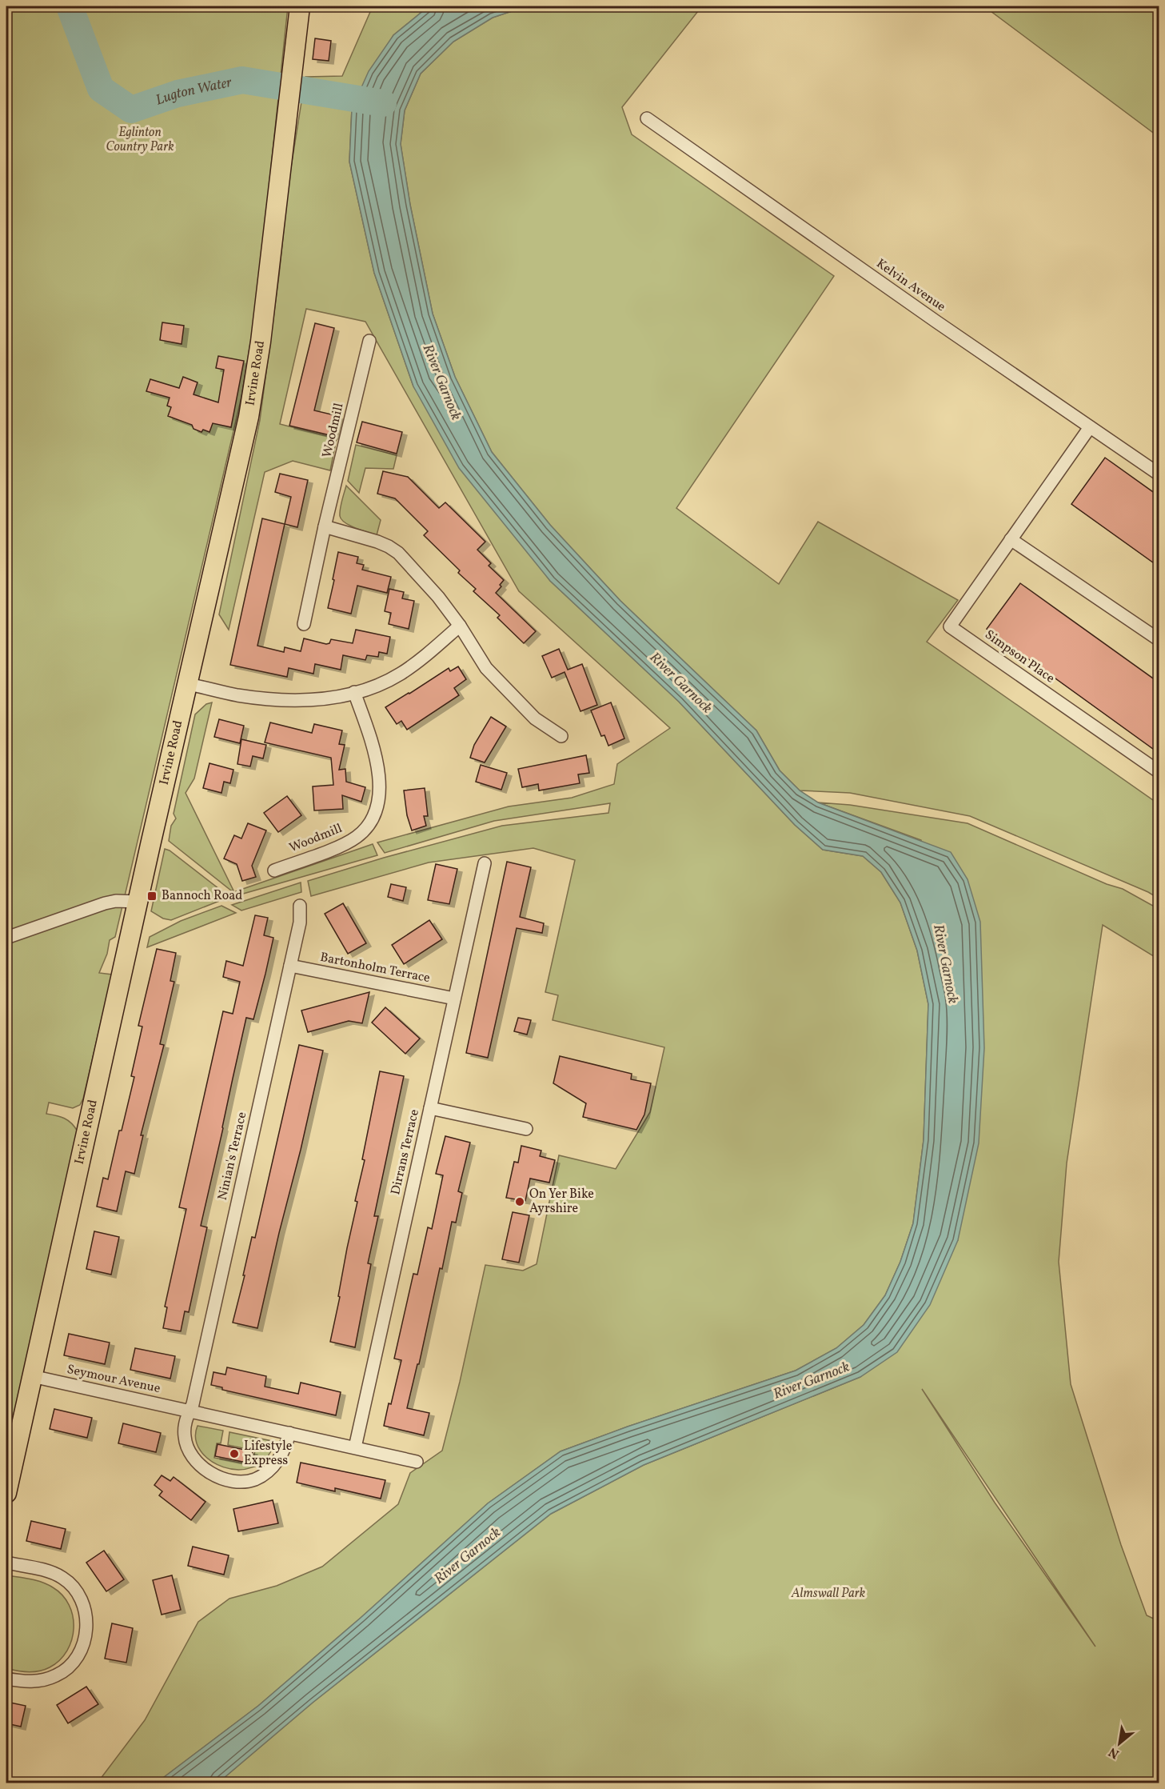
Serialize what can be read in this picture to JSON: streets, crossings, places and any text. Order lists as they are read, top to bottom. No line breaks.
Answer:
{"streets":{"main road":["Irvine Road"],"street":["Kelvin Avenue","Woodmill","Simpson Place","Bartonholm Terrace","Dirrans Terrace","Ninian's Terrace","Seymour Avenue"]},"crossings":[["Kelvin Avenue","Simpson Place"],["Irvine Road","Seymour Avenue"],["Bartonholm Terrace","Dirrans Terrace"],["Bartonholm Terrace","Ninian's Terrace"],["Dirrans Terrace","Seymour Avenue"],["Ninian's Terrace","Seymour Avenue"]],"water":["Lugton Water","River Garnock"],"parks":["Eglinton Country Park","Almswall Park"],"places":{"transit":["Bannoch Road"],"other":["On Yer Bike Ayrshire","Lifestyle Express"]},"north":"bottom left"}
